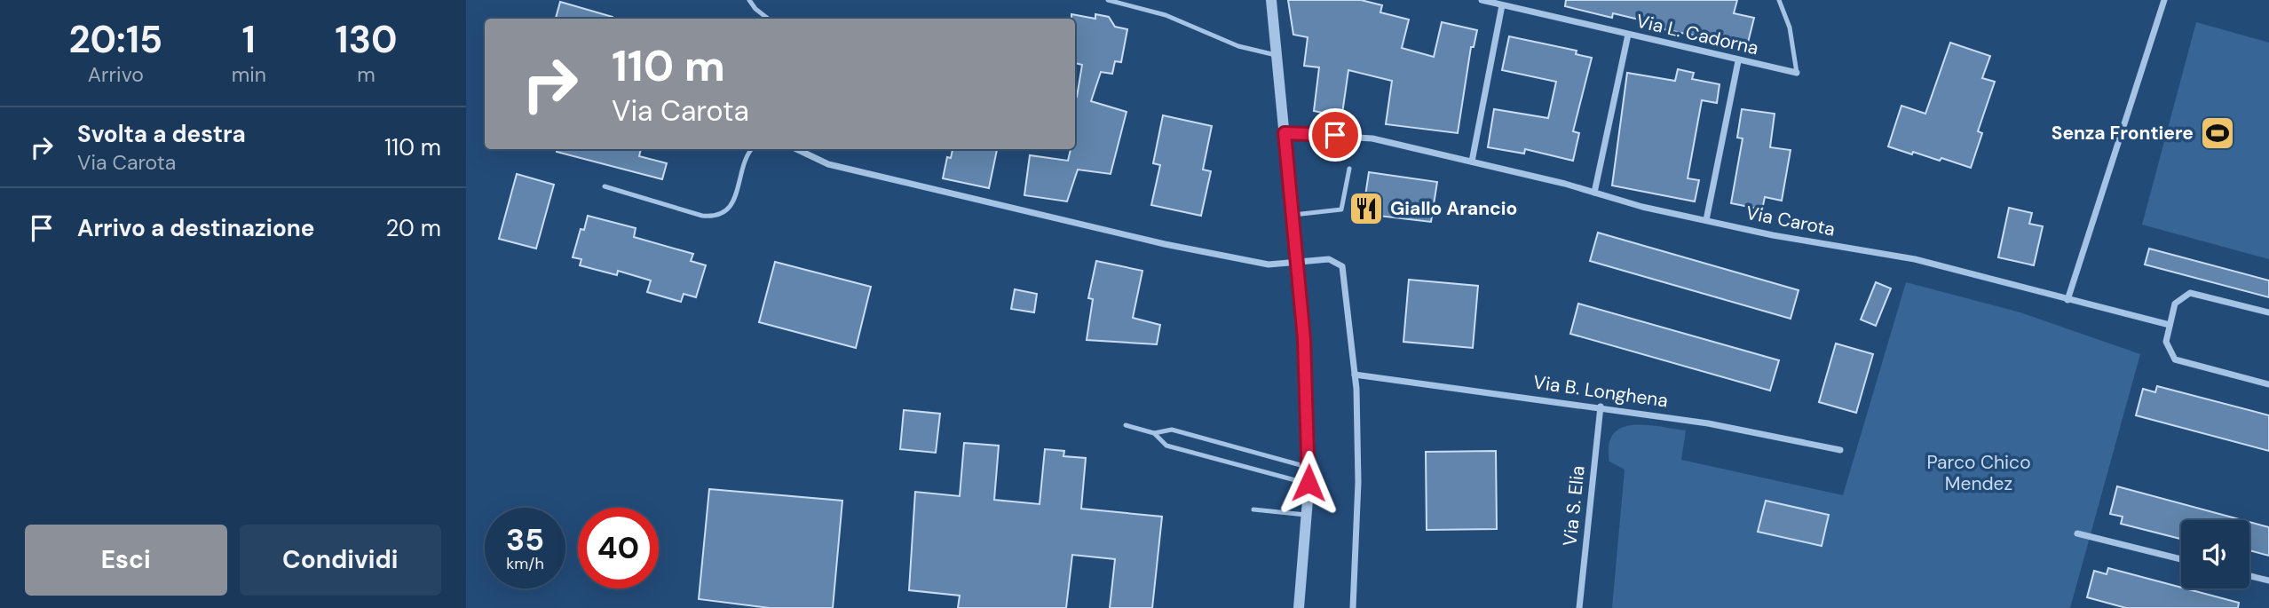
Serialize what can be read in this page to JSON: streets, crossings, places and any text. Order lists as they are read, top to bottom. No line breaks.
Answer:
{"streets":{"street":["Via L. Cadorna","Via Carota","Via B. Longhena","Via S. Elia"]},"crossings":[["Via B. Longhena","Via S. Elia"]],"parks":["Parco Chico Mendez"],"places":{"sports":["Senza Frontiere"],"restaurant":["Giallo Arancio"]},"page":{"eta":["20:15","Arrivo","1","min","130","m"],"turn":["110 m","Via Carota"],"list":[{"name":"Svolta a destra","note":"Via Carota","value":"110 m"},{"name":"Arrivo a destinazione","value":"20 m"}],"speed":"35 km/h","limit":"40","buttons":["Esci","Condividi"]}}
